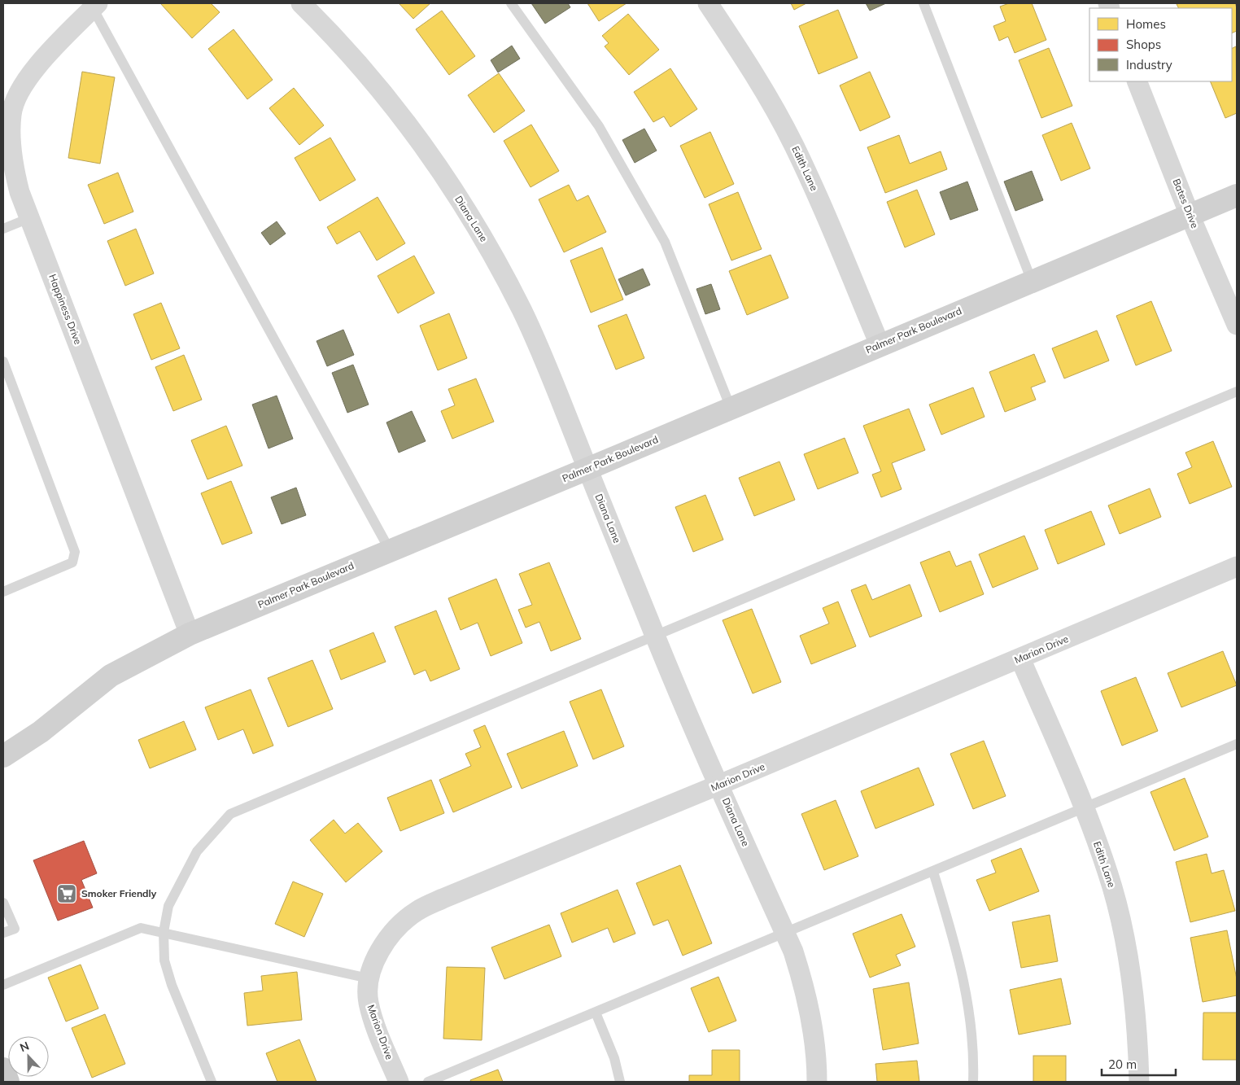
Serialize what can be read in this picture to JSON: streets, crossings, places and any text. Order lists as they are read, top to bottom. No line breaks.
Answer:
{"streets":{"main road":["Palmer Park Boulevard"],"street":["Edith Lane","Bates Drive","Diana Lane","Happiness Drive","Marion Drive"]},"crossings":[["Edith Lane","Palmer Park Boulevard"],["Edith Lane","Marion Drive"],["Bates Drive","Palmer Park Boulevard"],["Diana Lane","Palmer Park Boulevard"],["Diana Lane","Marion Drive"],["Happiness Drive","Palmer Park Boulevard"]],"places":{"supermarket":["Smoker Friendly"]},"legend":["Homes","Shops","Industry"],"scale_bar":"20 m","north":"top"}
